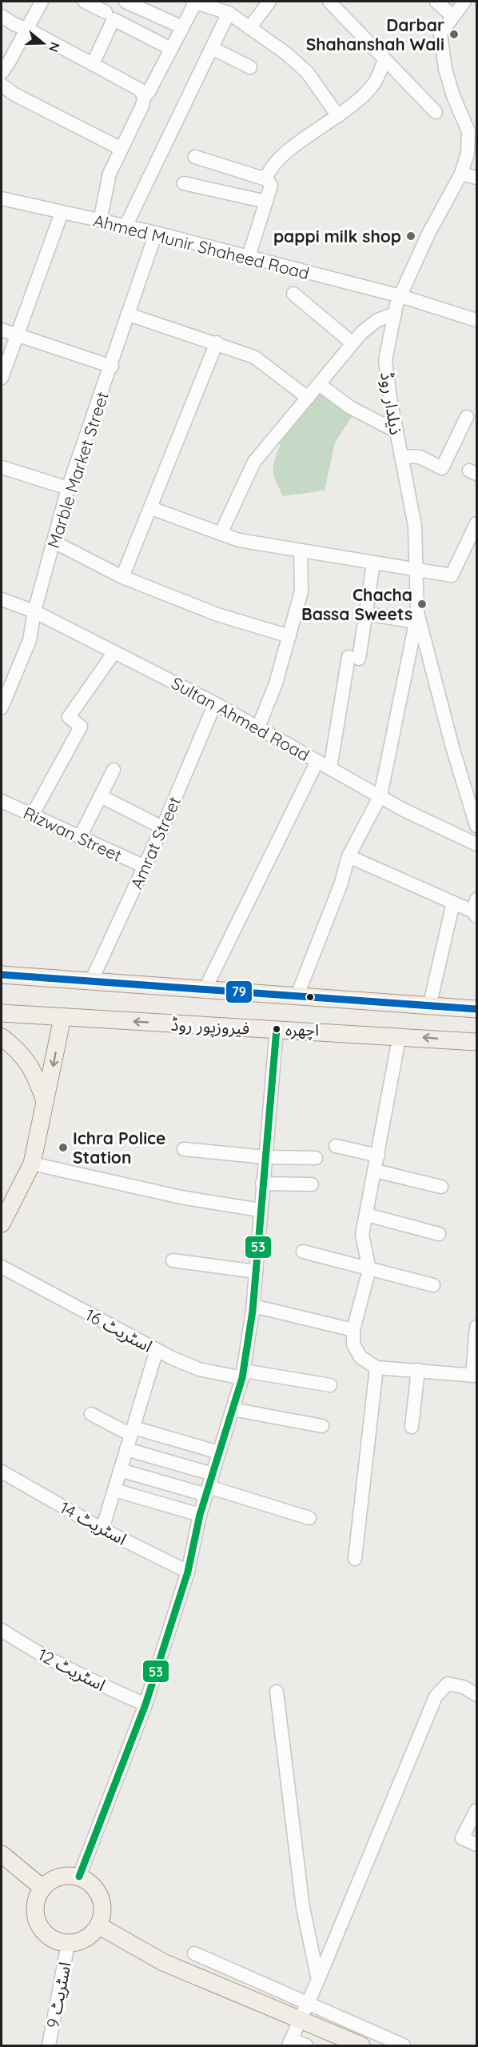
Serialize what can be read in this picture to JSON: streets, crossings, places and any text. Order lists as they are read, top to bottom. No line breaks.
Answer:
{"streets":{"main road":["فیروزپور روڈ"],"street":["Ahmed Munir Shaheed Road","ذیلدار روڈ","Marble Market Street","Sultan Ahmed Road","Rizwan Street","Amrat Street","اسٹریٹ 16","اسٹریٹ 14","اسٹریٹ 12","اسٹریٹ 9"]},"crossings":[["Ahmed Munir Shaheed Road","ذیلدار روڈ"],["Ahmed Munir Shaheed Road","Marble Market Street"],["Marble Market Street","Sultan Ahmed Road"],["Sultan Ahmed Road","Amrat Street"],["Rizwan Street","Amrat Street"],["Amrat Street","فیروزپور روڈ"]],"places":["Darbar Shahanshah Wali","pappi milk shop","Chacha Bassa Sweets","اچھرہ","Ichra Police Station"],"lines":["transit line 79","transit line 53"],"north":"right"}
